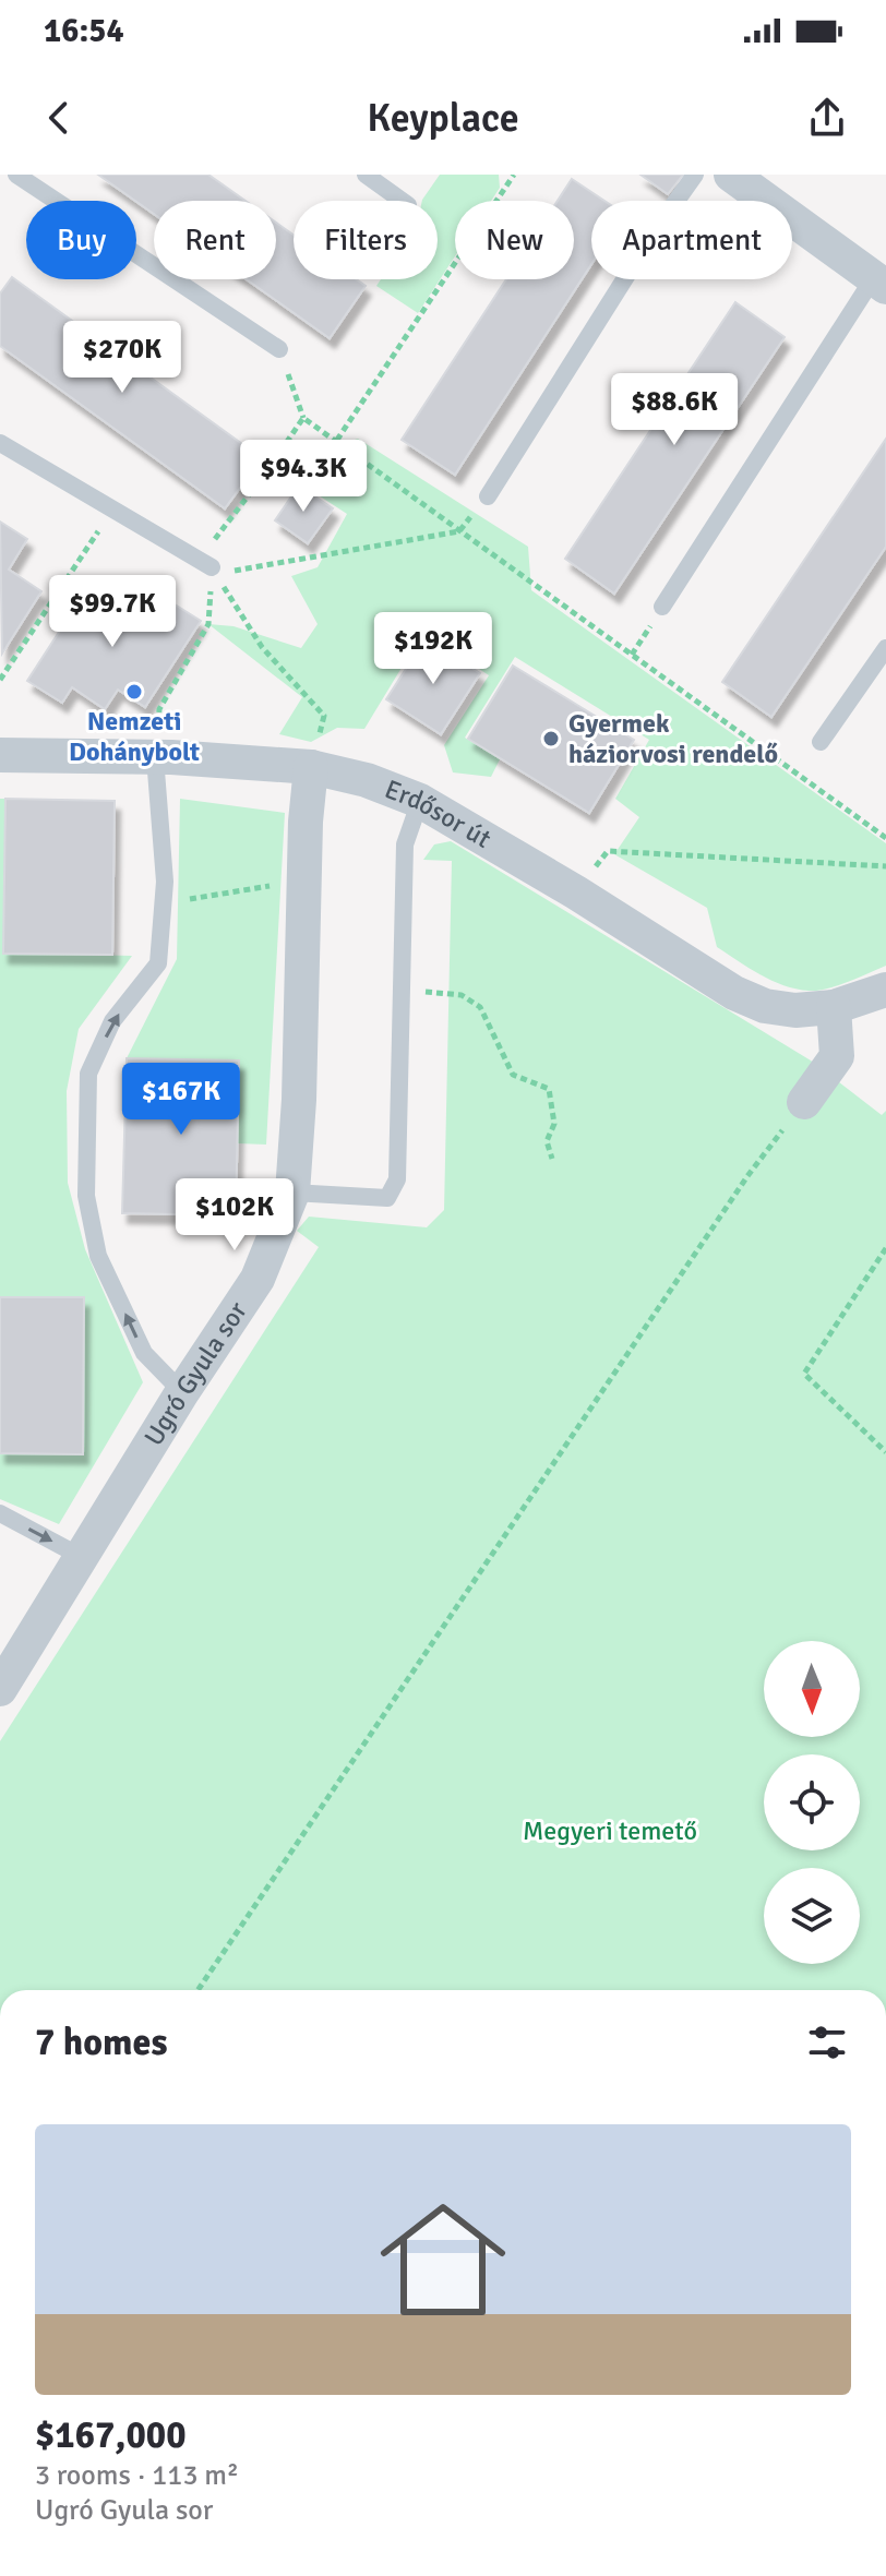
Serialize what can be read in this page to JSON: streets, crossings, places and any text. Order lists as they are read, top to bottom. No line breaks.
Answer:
{"streets":{"street":["Erdősor út","Ugró Gyula sor"]},"crossings":[["Erdősor út","Ugró Gyula sor"]],"parks":["Megyeri temető"],"places":["Nemzeti Dohánybolt","Gyermek háziorvosi rendelő"],"north":"bottom","page":{"status":"16:54","header":"Keyplace","chip":["Buy","Rent","Filters","New","Apartment"],"price":["$270K","$88.6K","$94.3K","$99.7K","$192K","$167K","$102K"],"heading":"7 homes","list":[{"name":"$167,000","note":"3 rooms · 113 m² · Ugró Gyula sor"}]}}
